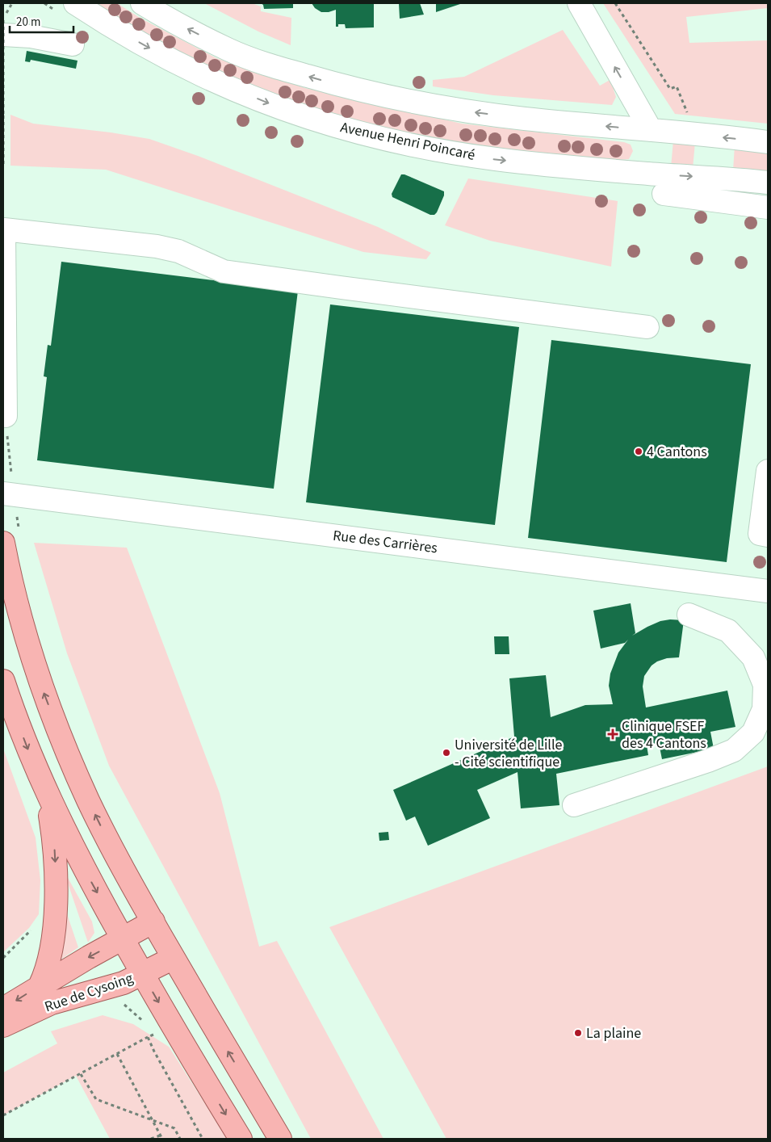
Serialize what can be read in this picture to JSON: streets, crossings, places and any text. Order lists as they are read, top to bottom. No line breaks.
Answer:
{"streets":{"main road":["Rue de Cysoing"],"street":["Avenue Henri Poincaré","Rue des Carrières"]},"places":{"other":["4 Cantons","Université de Lille ‐ Cité scientifique","La plaine"],"health":["Clinique FSEF des 4 Cantons"]},"scale_bar":"20 m"}
